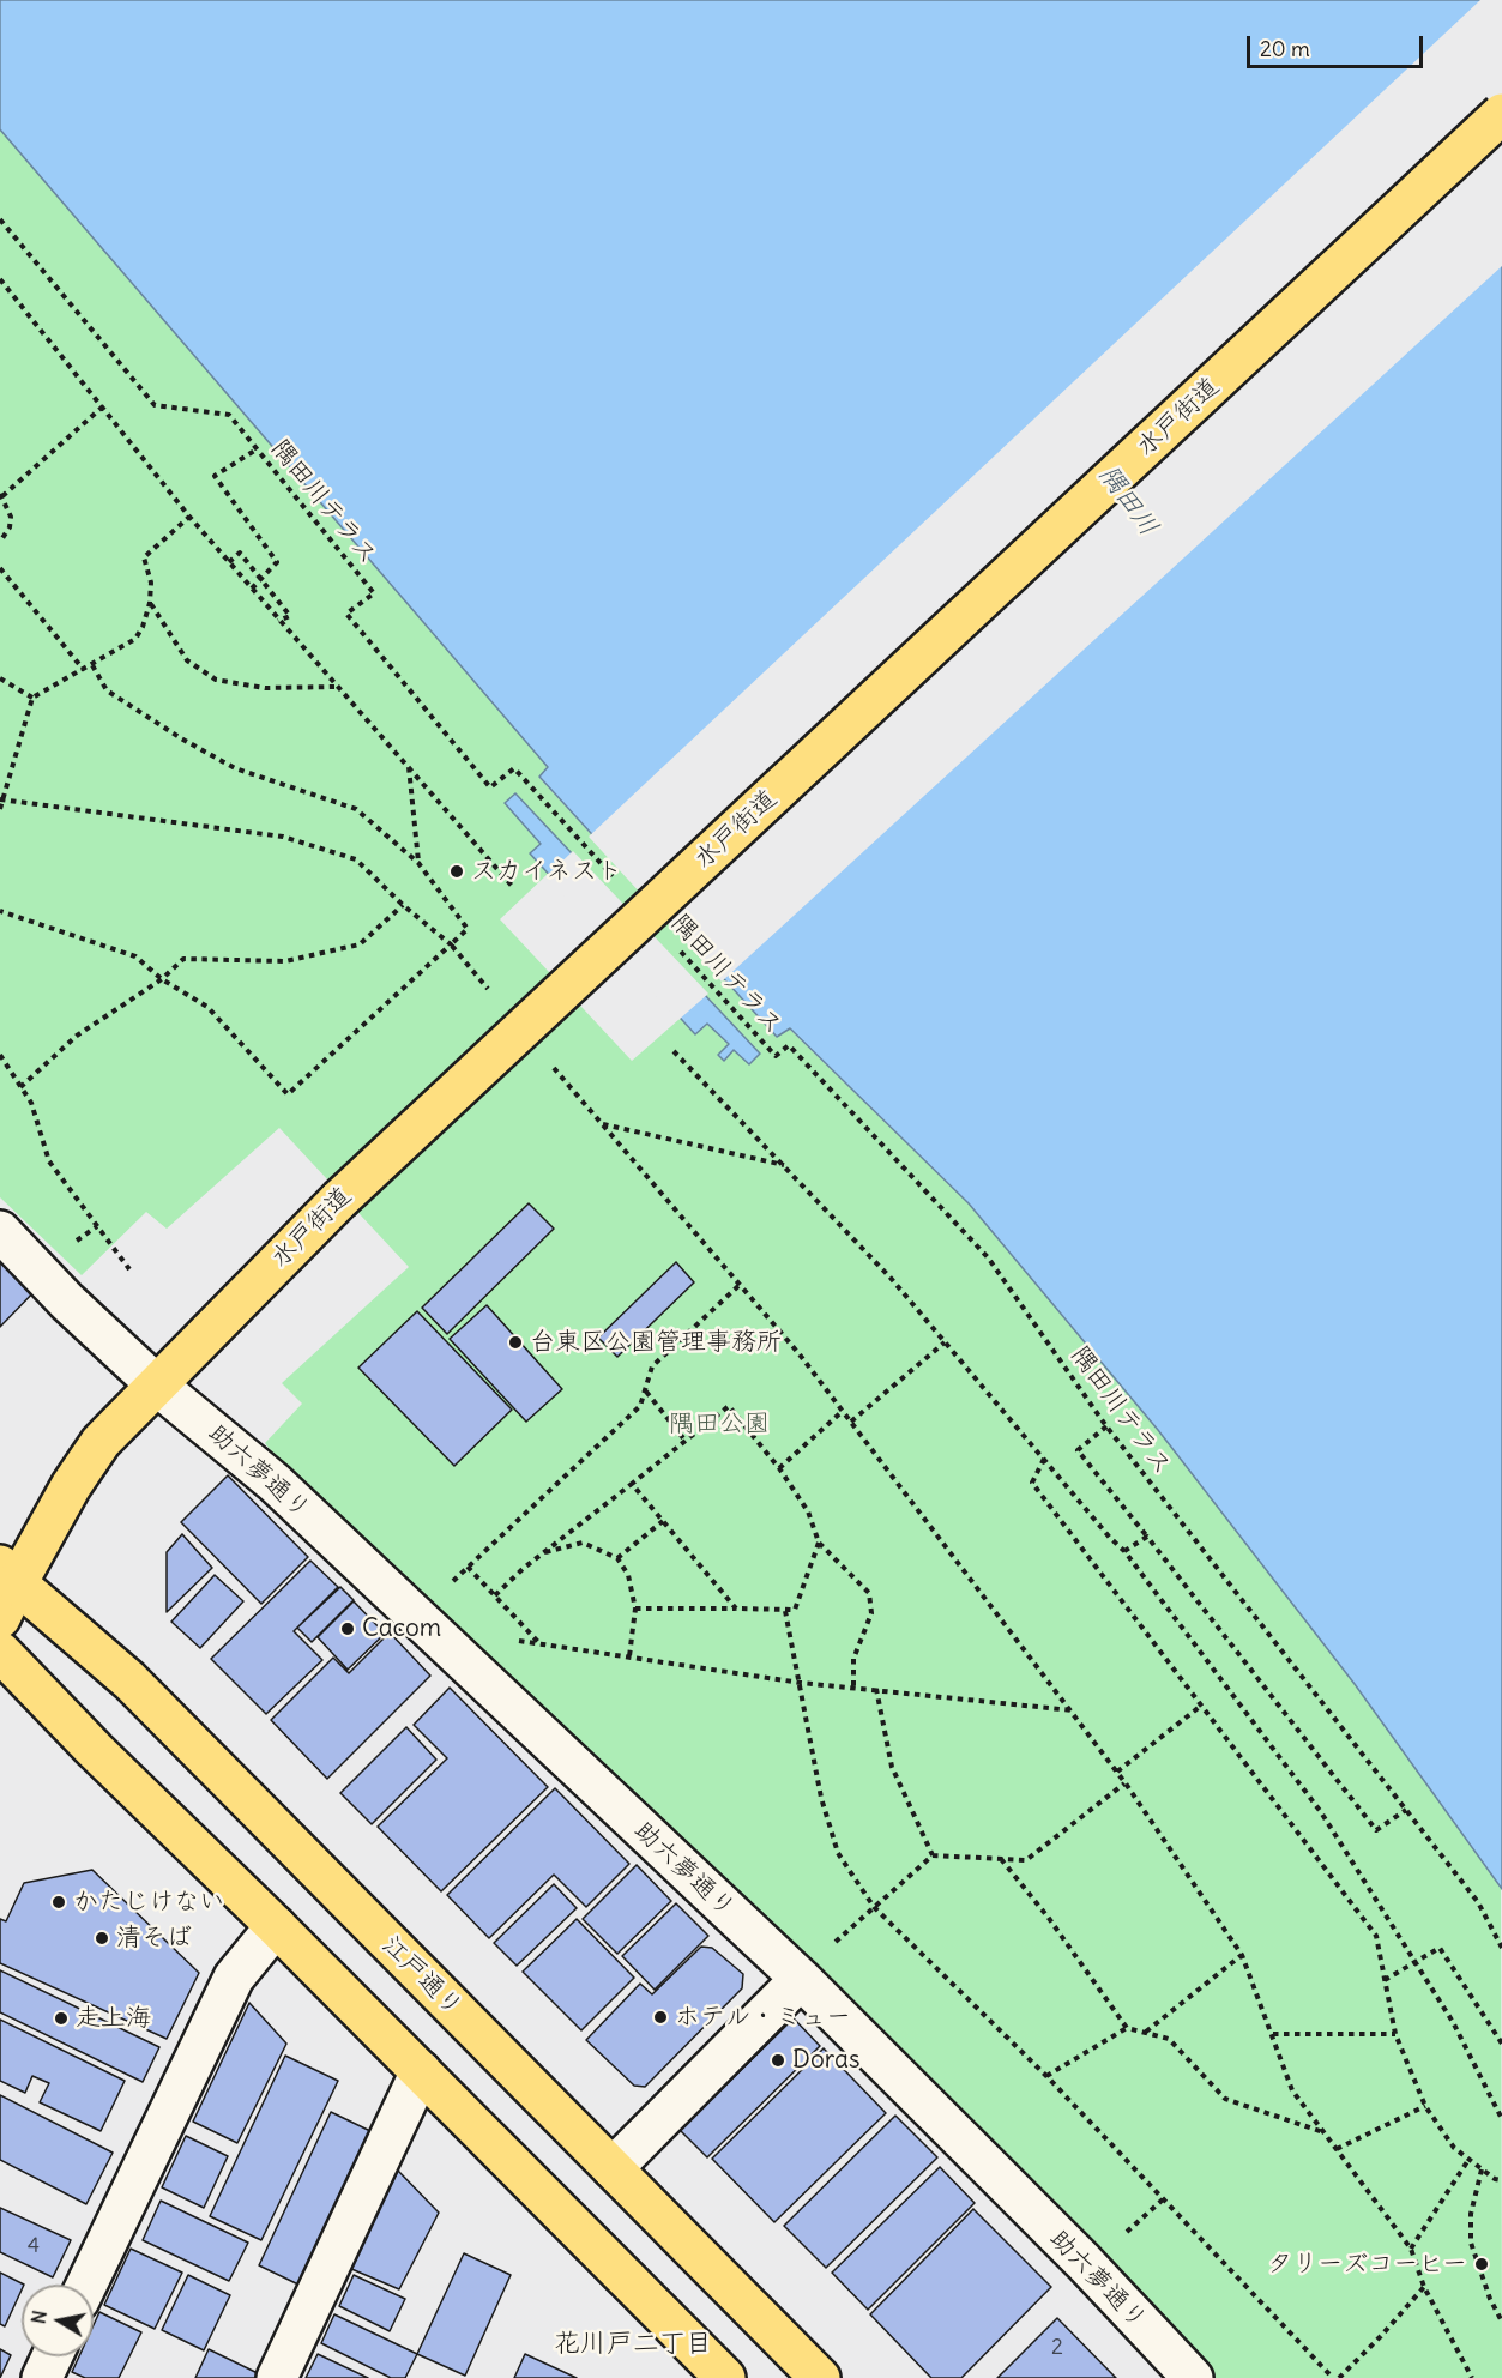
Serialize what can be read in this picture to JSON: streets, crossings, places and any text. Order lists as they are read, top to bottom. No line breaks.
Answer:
{"streets":{"main road":["水戸街道","江戸通り"],"street":["助六夢通り"],"path":["隅田川テラス"]},"crossings":[["水戸街道","助六夢通り"],["水戸街道","江戸通り"]],"districts":["花川戸二丁目"],"water":["隅田川"],"parks":["隅田公園"],"places":["スカイネスト","台東区公園管理事務所","Cacom","かたじけない","清そば","ホテル・ミュー","走上海","Doras","タリーズコーヒー"],"house_numbers":["4","2"],"scale_bar":"20 m","north":"left"}
